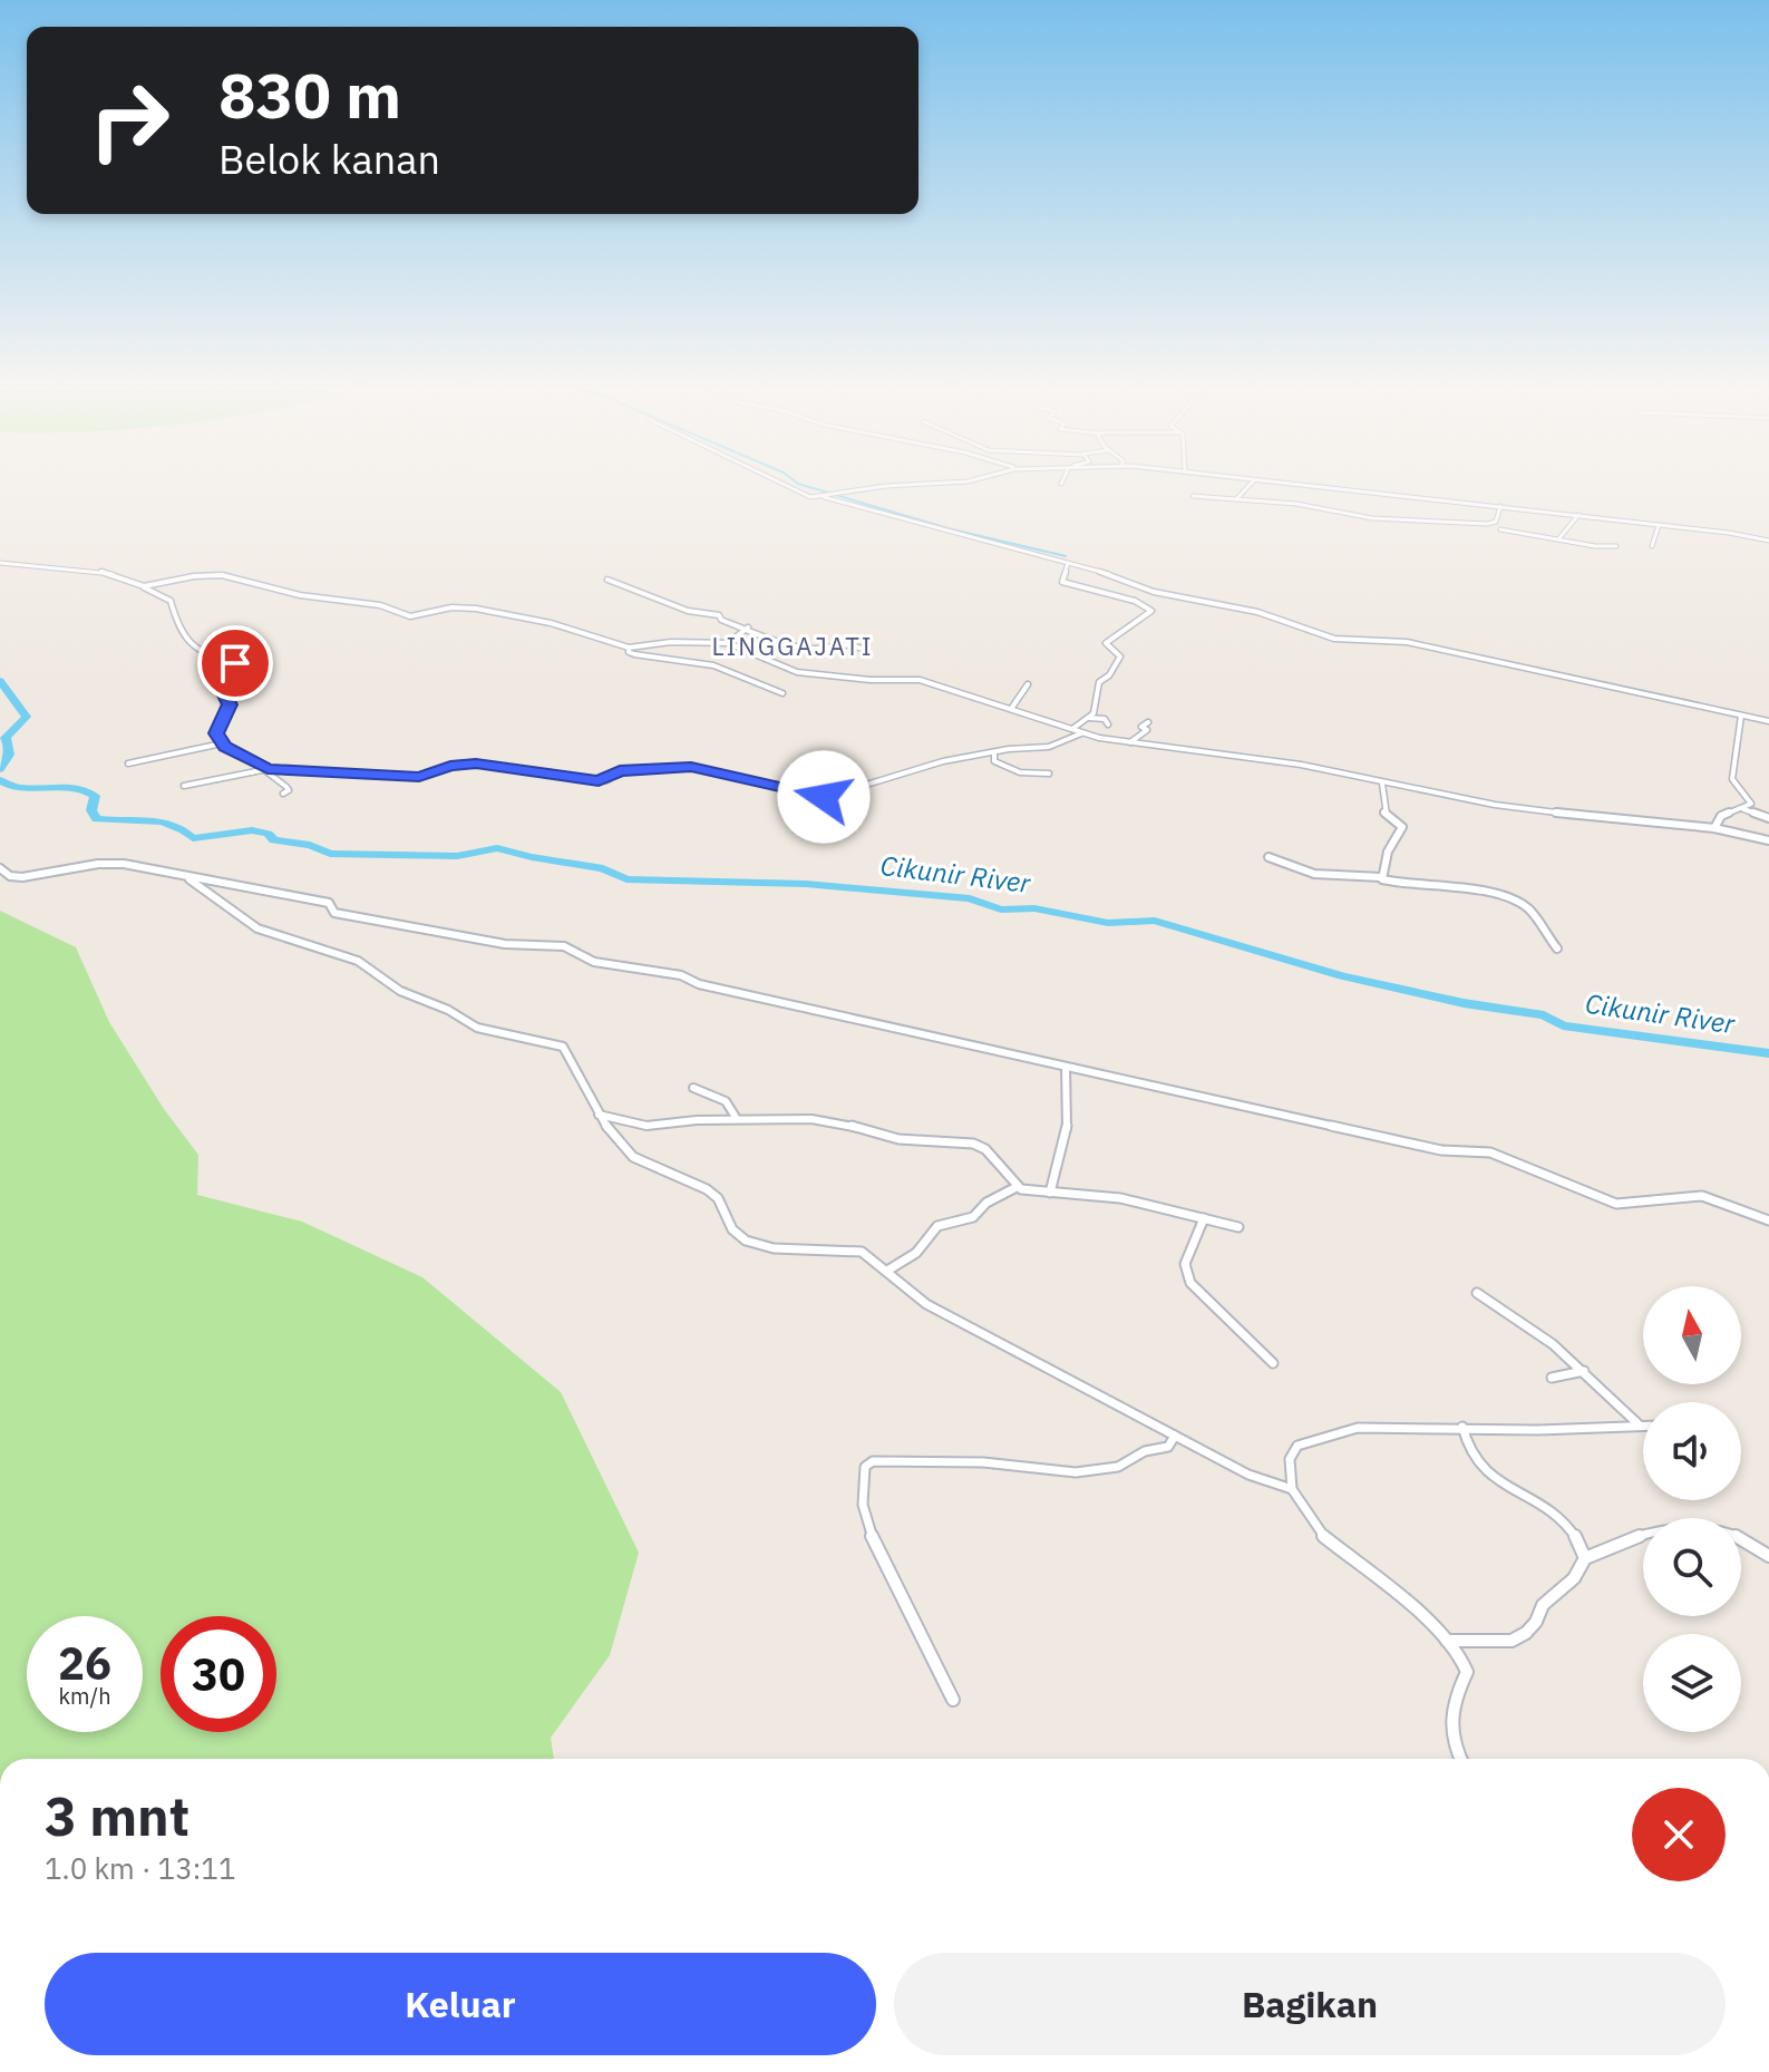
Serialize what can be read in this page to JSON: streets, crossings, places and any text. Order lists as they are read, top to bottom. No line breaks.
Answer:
{"districts":["LINGGAJATI"],"water":["Cikunir River"],"north":"top","page":{"turn":["830 m","Belok kanan"],"speed":"26 km/h","limit":"30","heading":["3 mnt","1.0 km · 13:11"],"buttons":["Keluar","Bagikan"]}}
